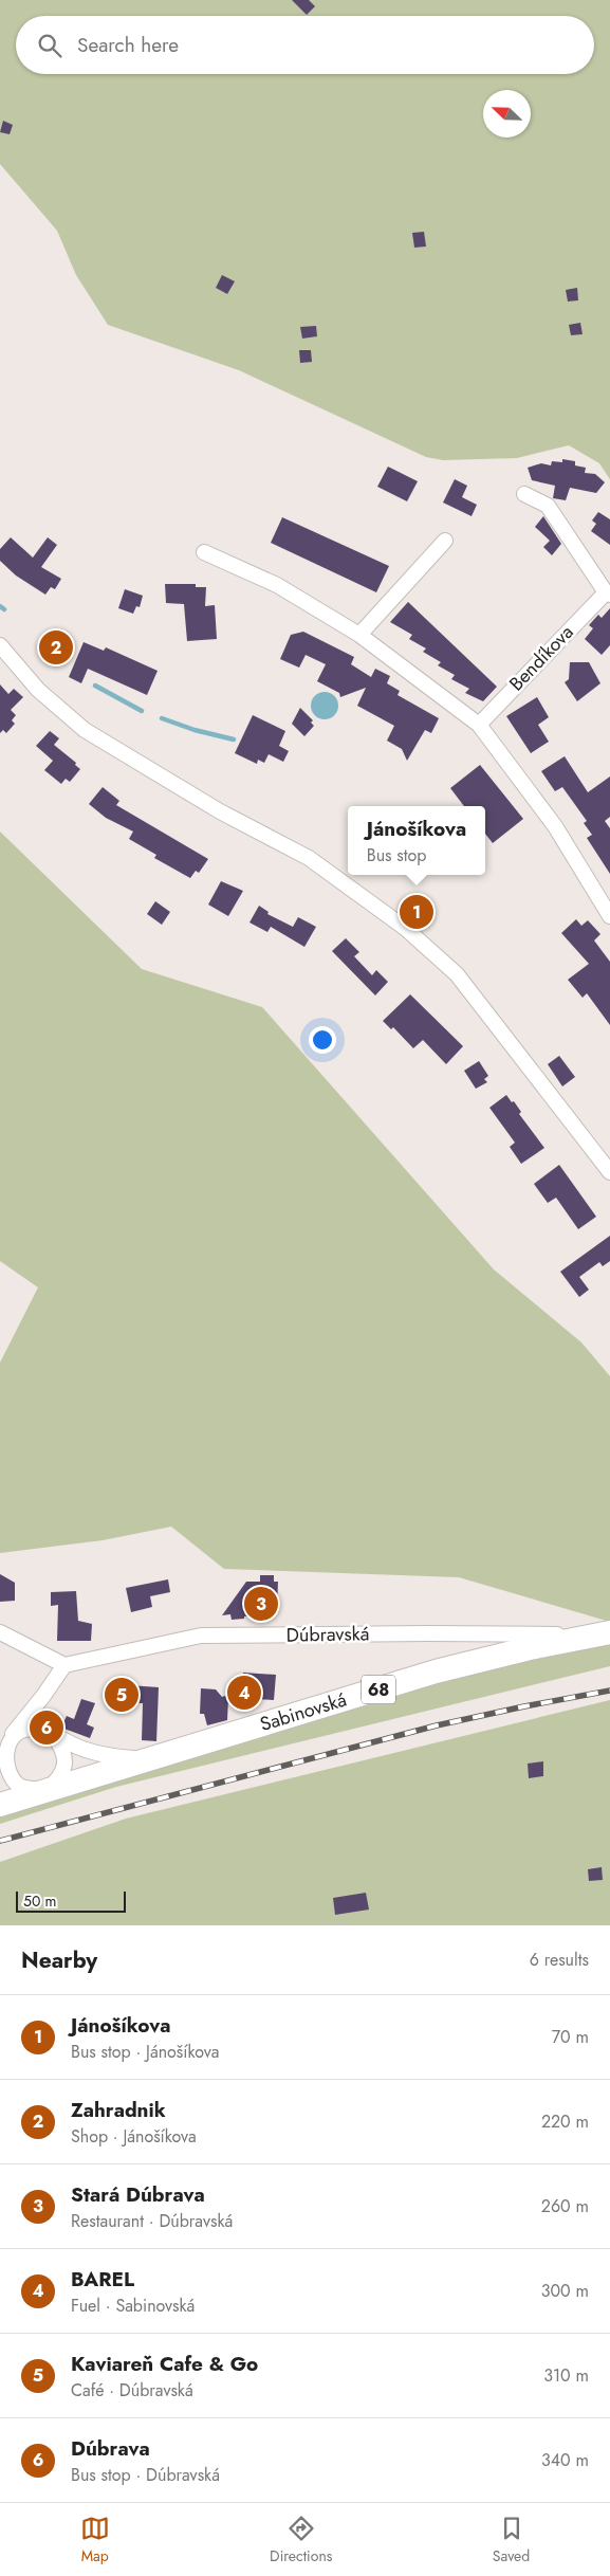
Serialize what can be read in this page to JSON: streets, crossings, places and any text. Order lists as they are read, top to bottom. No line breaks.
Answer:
{"streets":{"main road":["68","Sabinovská"],"street":["Bendíkova","Dúbravská"]},"crossings":[["Dúbravská","Sabinovská"]],"scale_bar":"50 m","north":"top left","page":{"search":"Search here","pins":["2","1","3","4","5","6"],"popup":["Jánošíkova","Bus stop"],"scale":"50 m","heading":["Nearby","6 results"],"list":[{"mark":"1","name":"Jánošíkova","note":"Bus stop · Jánošíkova","value":"70 m"},{"mark":"2","name":"Zahradnik","note":"Shop · Jánošíkova","value":"220 m"},{"mark":"3","name":"Stará Dúbrava","note":"Restaurant · Dúbravská","value":"260 m"},{"mark":"4","name":"BAREL","note":"Fuel · Sabinovská","value":"300 m"},{"mark":"5","name":"Kaviareň Cafe & Go","note":"Café · Dúbravská","value":"310 m"},{"mark":"6","name":"Dúbrava","note":"Bus stop · Dúbravská","value":"340 m"}],"nav":["Map","Directions","Saved"]}}
